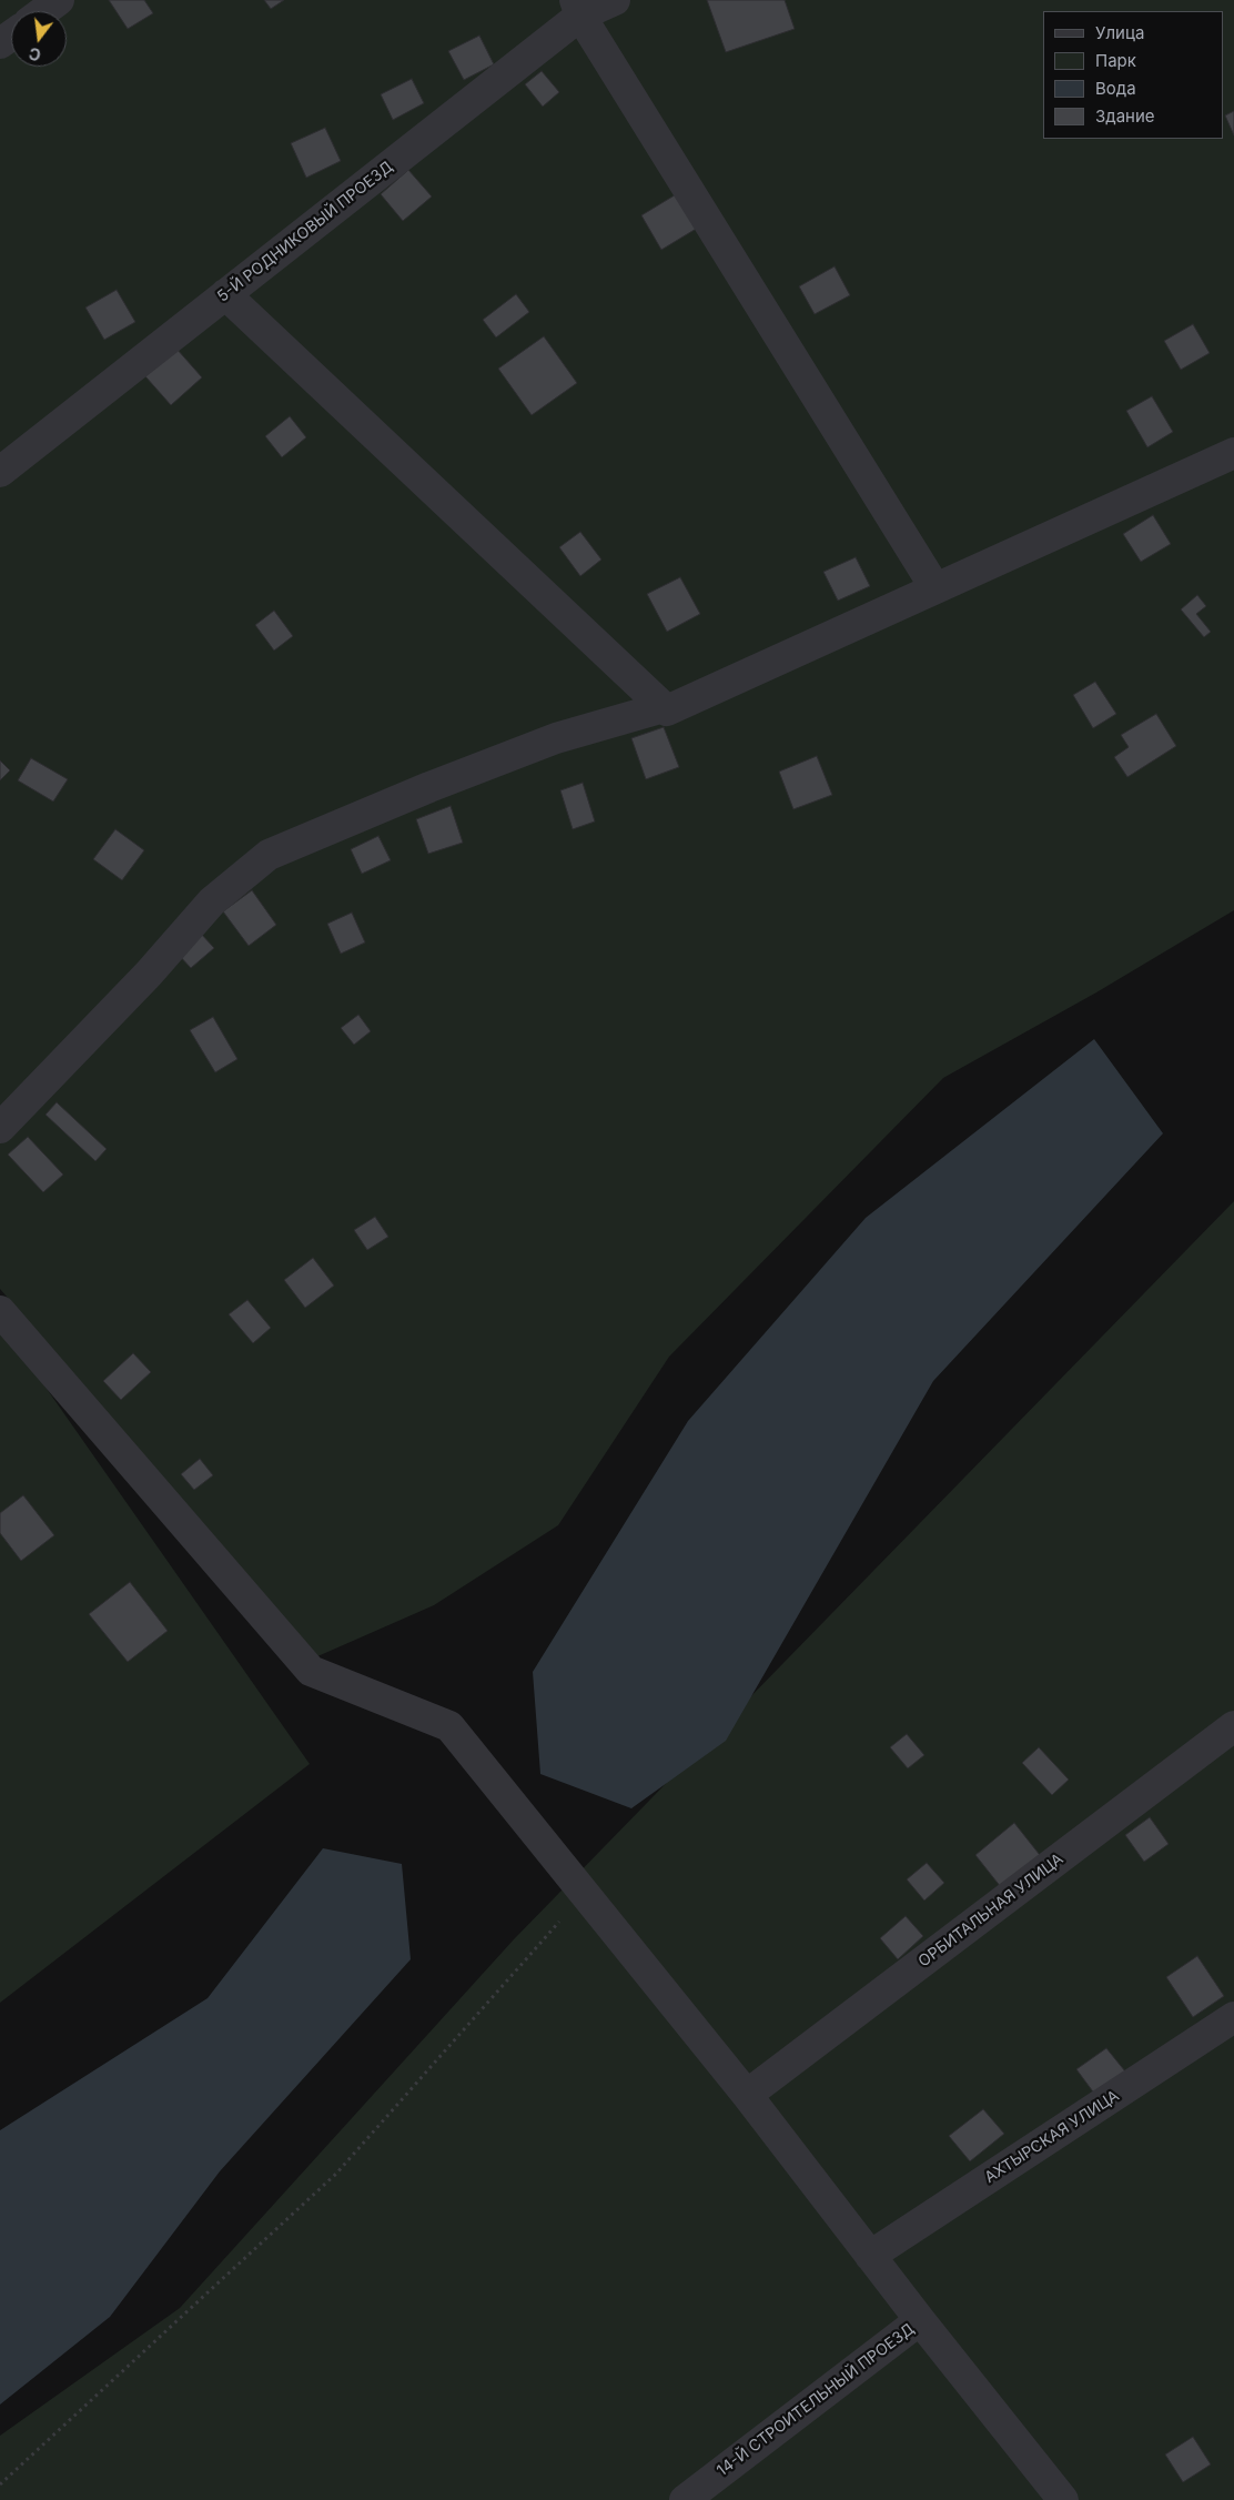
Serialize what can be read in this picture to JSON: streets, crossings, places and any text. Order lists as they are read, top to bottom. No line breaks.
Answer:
{"streets":{"street":["5-Й РОДНИКОВЫЙ ПРОЕЗД","ОРБИТАЛЬНАЯ УЛИЦА","АХТЫРСКАЯ УЛИЦА","14-Й СТРОИТЕЛЬНЫЙ ПРОЕЗД"]},"legend":["Улица","Парк","Вода","Здание"],"north":"bottom"}
